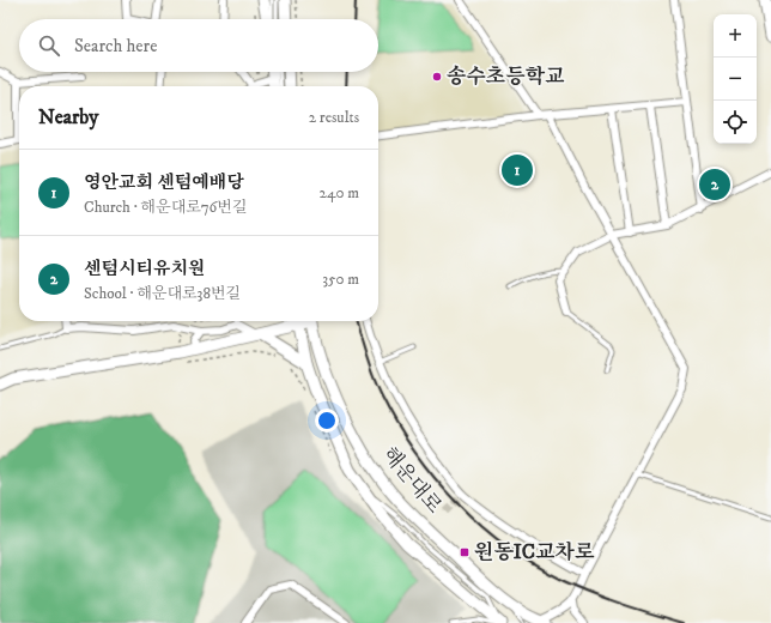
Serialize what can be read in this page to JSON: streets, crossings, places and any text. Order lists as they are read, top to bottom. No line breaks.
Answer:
{"streets":{"main road":["해운대로"]},"places":{"other":["송수초등학교"],"transit":["원동IC교차로"]},"page":{"map_buttons":["+","−"],"search":"Search here","heading":["Nearby","2 results"],"list":[{"mark":"1","name":"영안교회 센텀예배당","note":"Church · 해운대로76번길","value":"240 m"},{"mark":"2","name":"센텀시티유치원","note":"School · 해운대로38번길","value":"350 m"}],"pins":["1","2"]}}
